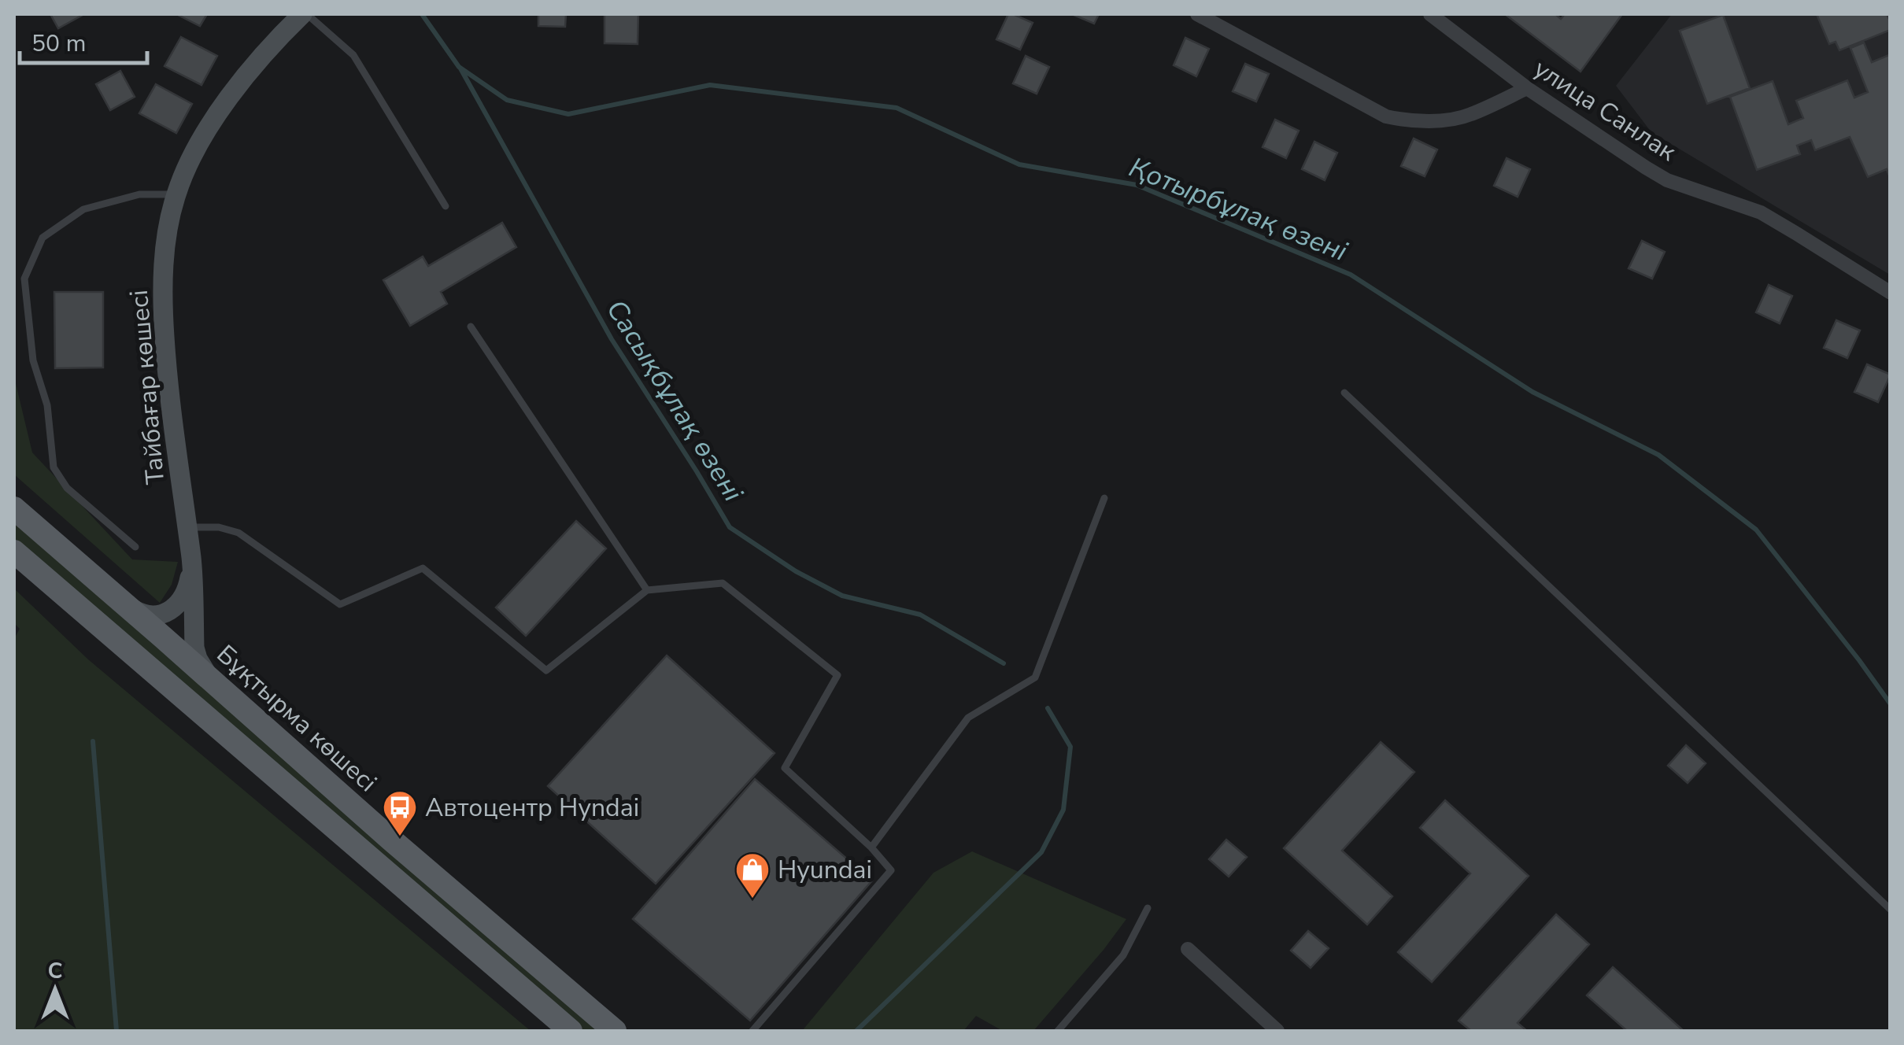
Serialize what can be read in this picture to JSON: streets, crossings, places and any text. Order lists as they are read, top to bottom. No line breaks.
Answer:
{"streets":{"main road":["Тайбағар көшесі","Бұқтырма көшесі"],"street":["улица Санлак"]},"crossings":[["Тайбағар көшесі","Бұқтырма көшесі"]],"water":["Қотырбұлақ өзені","Сасықбұлақ өзені"],"places":{"bus stop":["Автоцентр Hyndai"],"shop":["Hyundai"]},"scale_bar":"50 m","north":"top"}
